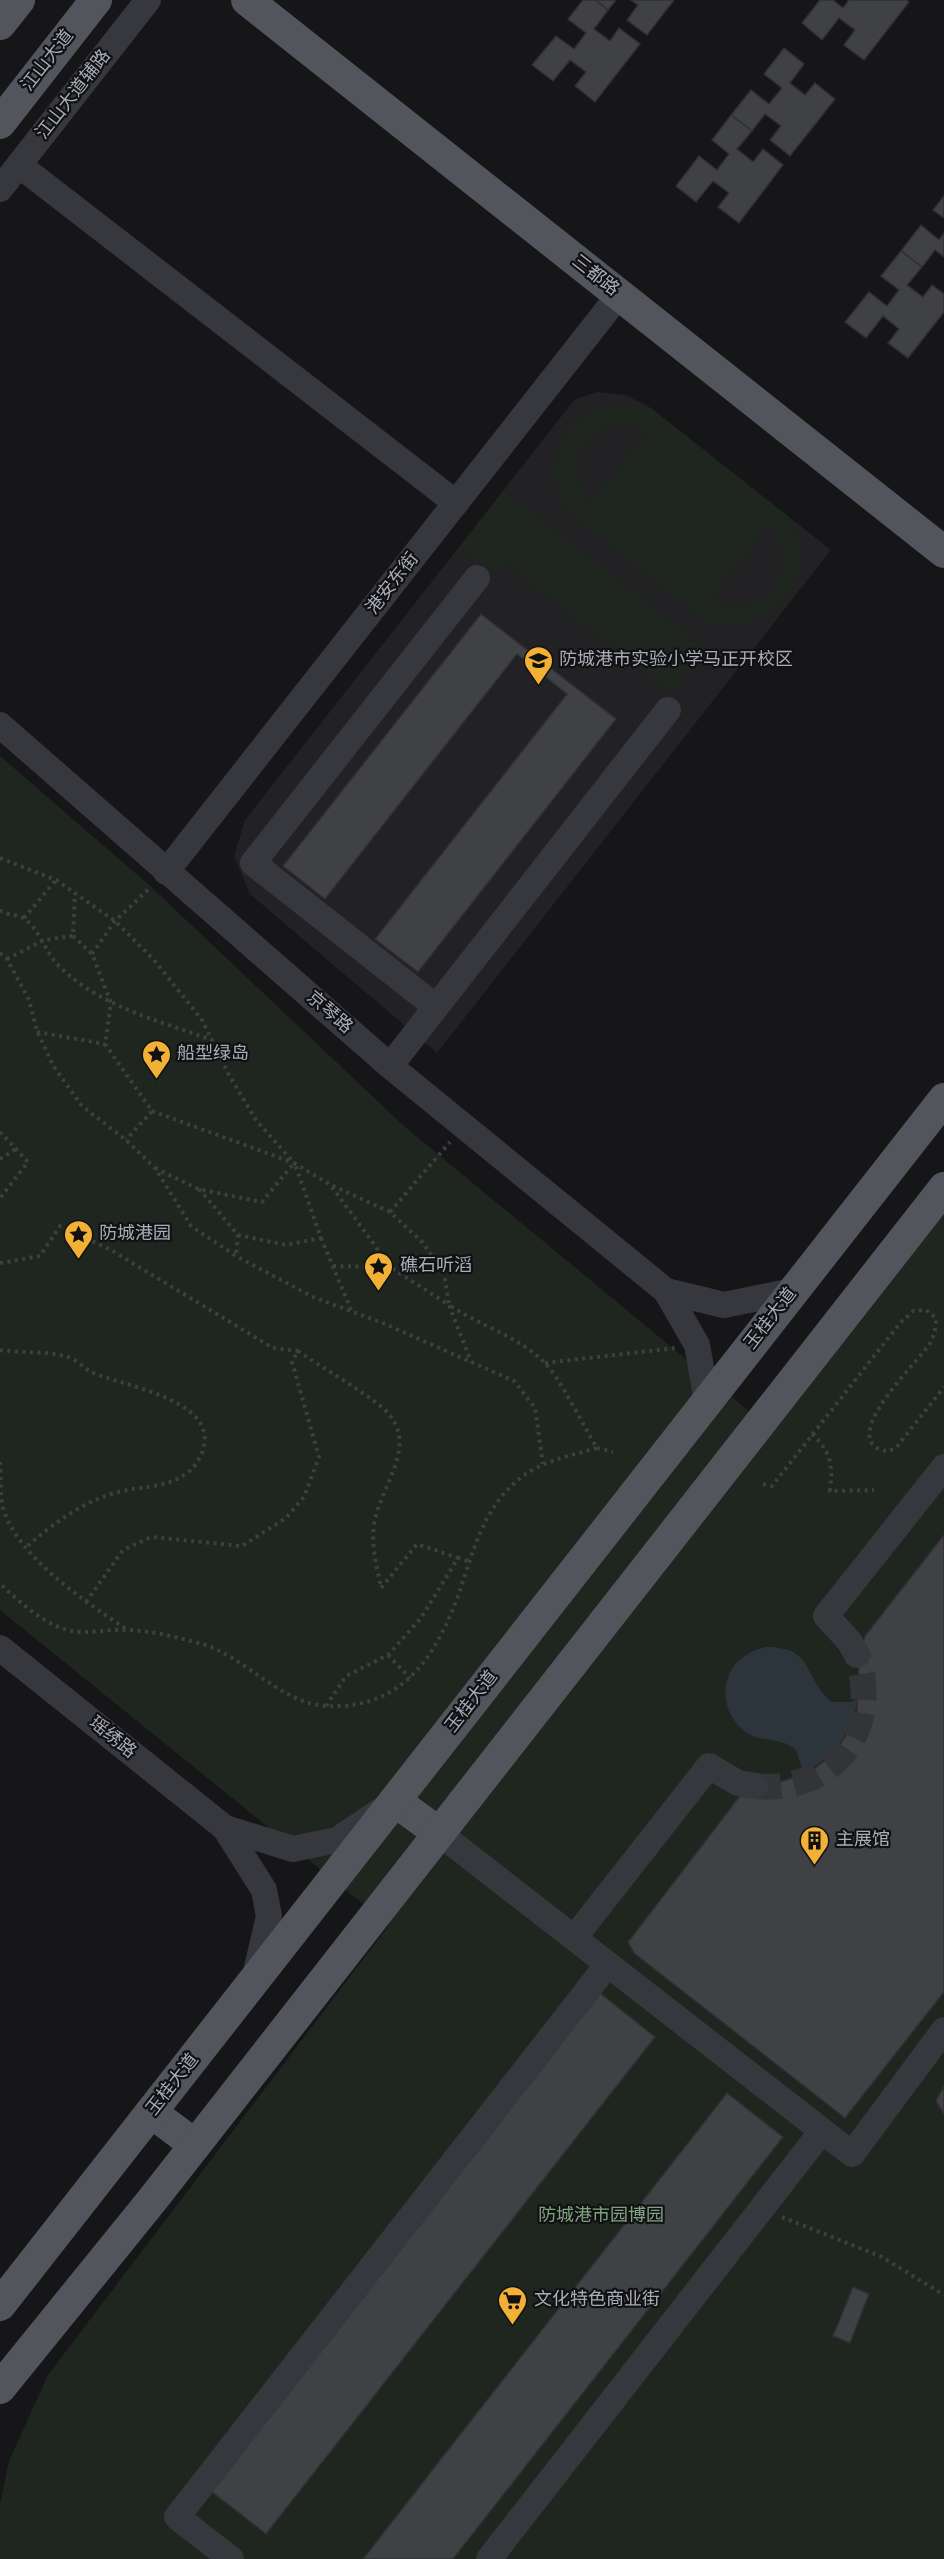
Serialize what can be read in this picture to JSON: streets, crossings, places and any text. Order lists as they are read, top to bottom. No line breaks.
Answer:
{"streets":{"main road":["江山大道","三都路","玉桂大道"],"street":["江山大道辅路","港安东街","京琴路","瑶绣路"]},"crossings":[["三都路","港安东街"],["港安东街","京琴路"]],"parks":["防城港市园博园"],"places":{"school or university":["防城港市实验小学马正开校区"],"place":["船型绿岛","防城港园","礁石听滔"],"building":["主展馆"],"supermarket":["文化特色商业街"]}}
